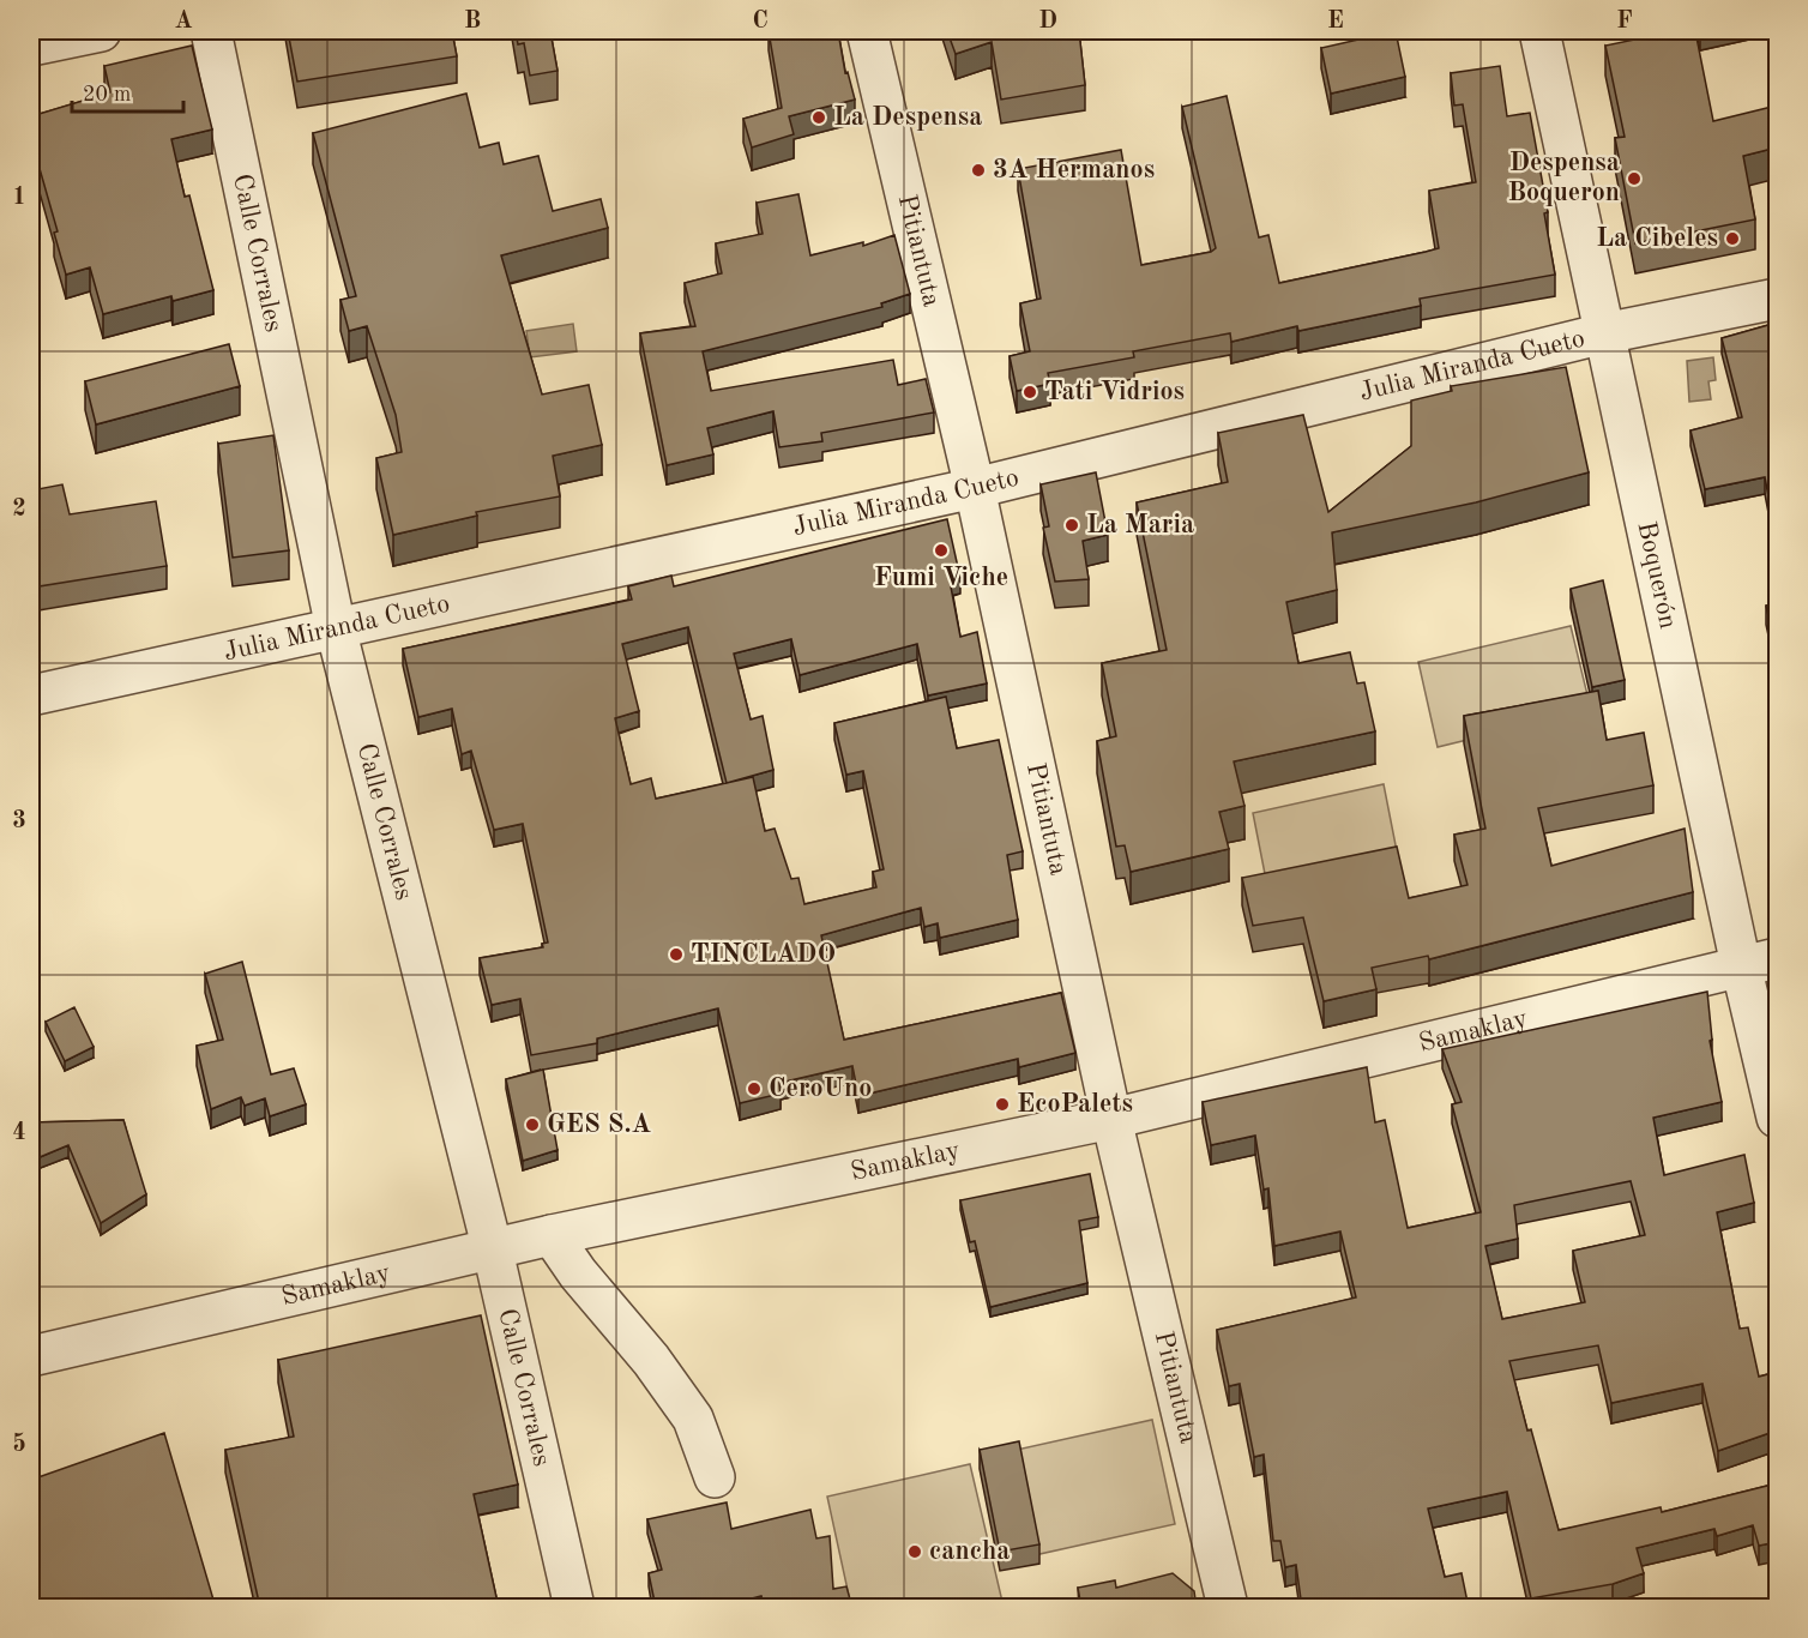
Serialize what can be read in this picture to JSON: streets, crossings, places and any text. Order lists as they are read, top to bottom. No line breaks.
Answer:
{"streets":{"street":["Pitiantuta","Calle Corrales","Julia Miranda Cueto","Boquerón","Samaklay"]},"crossings":[["Pitiantuta","Julia Miranda Cueto"],["Pitiantuta","Samaklay"],["Calle Corrales","Julia Miranda Cueto"],["Calle Corrales","Samaklay"],["Julia Miranda Cueto","Boquerón"],["Boquerón","Samaklay"]],"places":["La Despensa","3A Hermanos","Despensa Boqueron","La Cibeles","Tati Vidrios","La Maria","Fumi Viche","TINCLADO","CeroUno","EcoPalets","GES S.A","cancha"],"scale_bar":"20 m","grid":{"columns":["A","B","C","D","E","F"],"rows":["1","2","3","4","5"]}}
